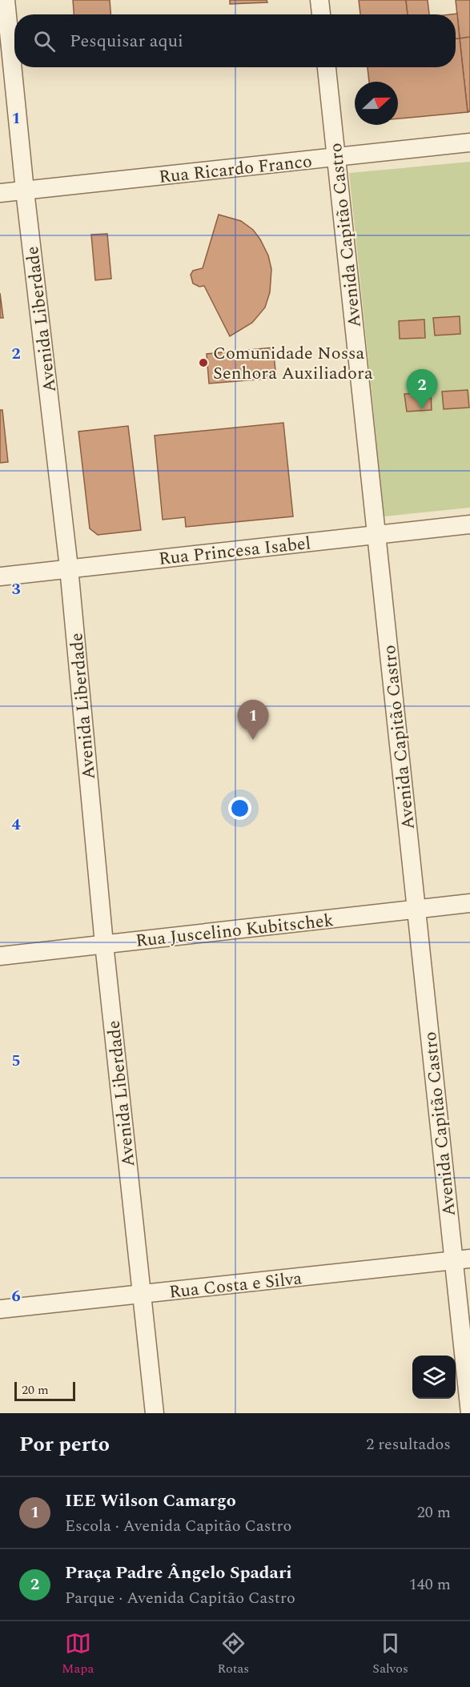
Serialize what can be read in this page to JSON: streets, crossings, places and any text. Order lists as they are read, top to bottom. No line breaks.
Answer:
{"streets":{"street":["Rua Ricardo Franco","Avenida Capitão Castro","Avenida Liberdade","Rua Princesa Isabel","Rua Juscelino Kubitschek","Rua Costa e Silva"]},"crossings":[["Rua Ricardo Franco","Avenida Capitão Castro"],["Rua Ricardo Franco","Avenida Liberdade"],["Avenida Capitão Castro","Rua Princesa Isabel"],["Avenida Capitão Castro","Rua Juscelino Kubitschek"],["Avenida Capitão Castro","Rua Costa e Silva"],["Avenida Liberdade","Rua Princesa Isabel"],["Avenida Liberdade","Rua Juscelino Kubitschek"],["Avenida Liberdade","Rua Costa e Silva"]],"places":["Comunidade Nossa Senhora Auxiliadora"],"scale_bar":"20 m","north":"right","page":{"search":"Pesquisar aqui","pins":["2","1"],"scale":"20 m","heading":["Por perto","2 resultados"],"list":[{"mark":"1","name":"IEE Wilson Camargo","note":"Escola · Avenida Capitão Castro","value":"20 m"},{"mark":"2","name":"Praça Padre Ângelo Spadari","note":"Parque · Avenida Capitão Castro","value":"140 m"}],"nav":["Mapa","Rotas","Salvos"]},"grid":{"rows":["1","2","3","4","5","6"]}}
